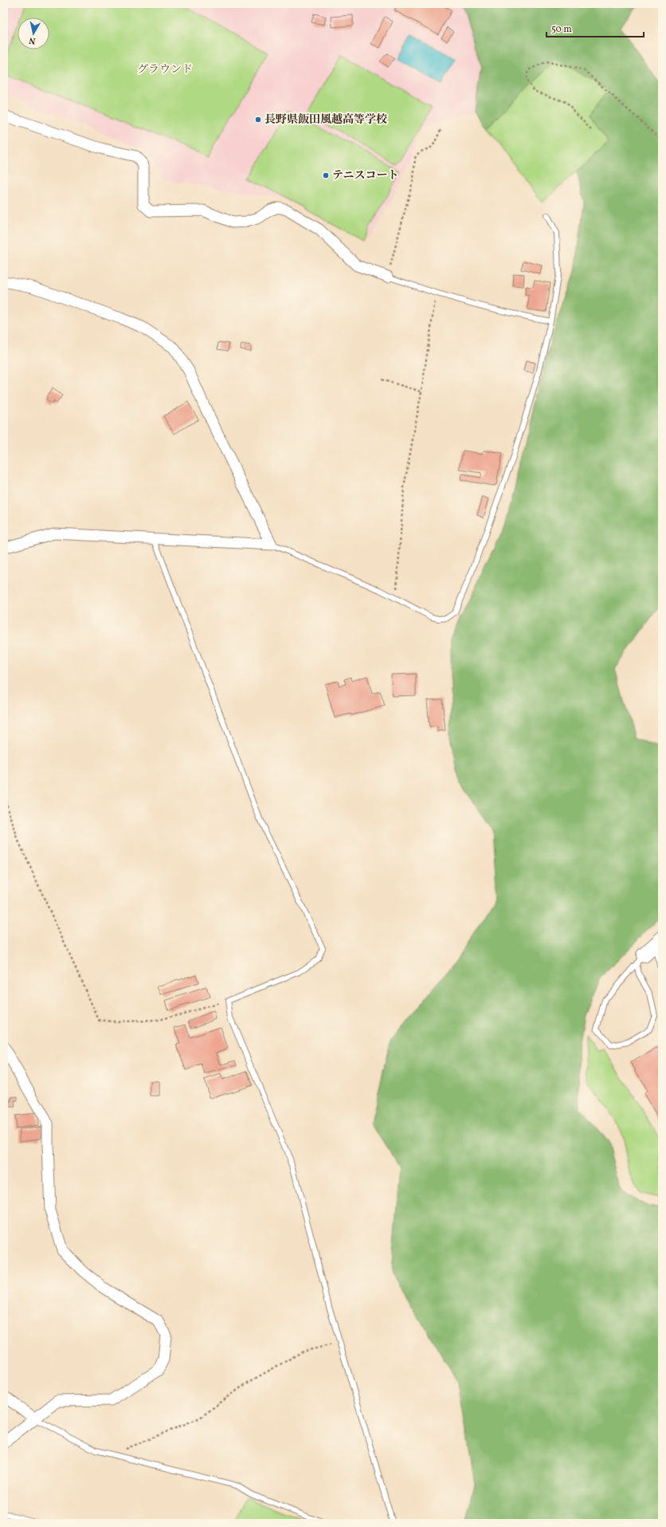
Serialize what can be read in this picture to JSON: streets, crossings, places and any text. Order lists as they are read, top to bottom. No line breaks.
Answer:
{"parks":["グラウンド"],"places":["長野県飯田風越高等学校","テニスコート"],"scale_bar":"50 m","north":"bottom"}
